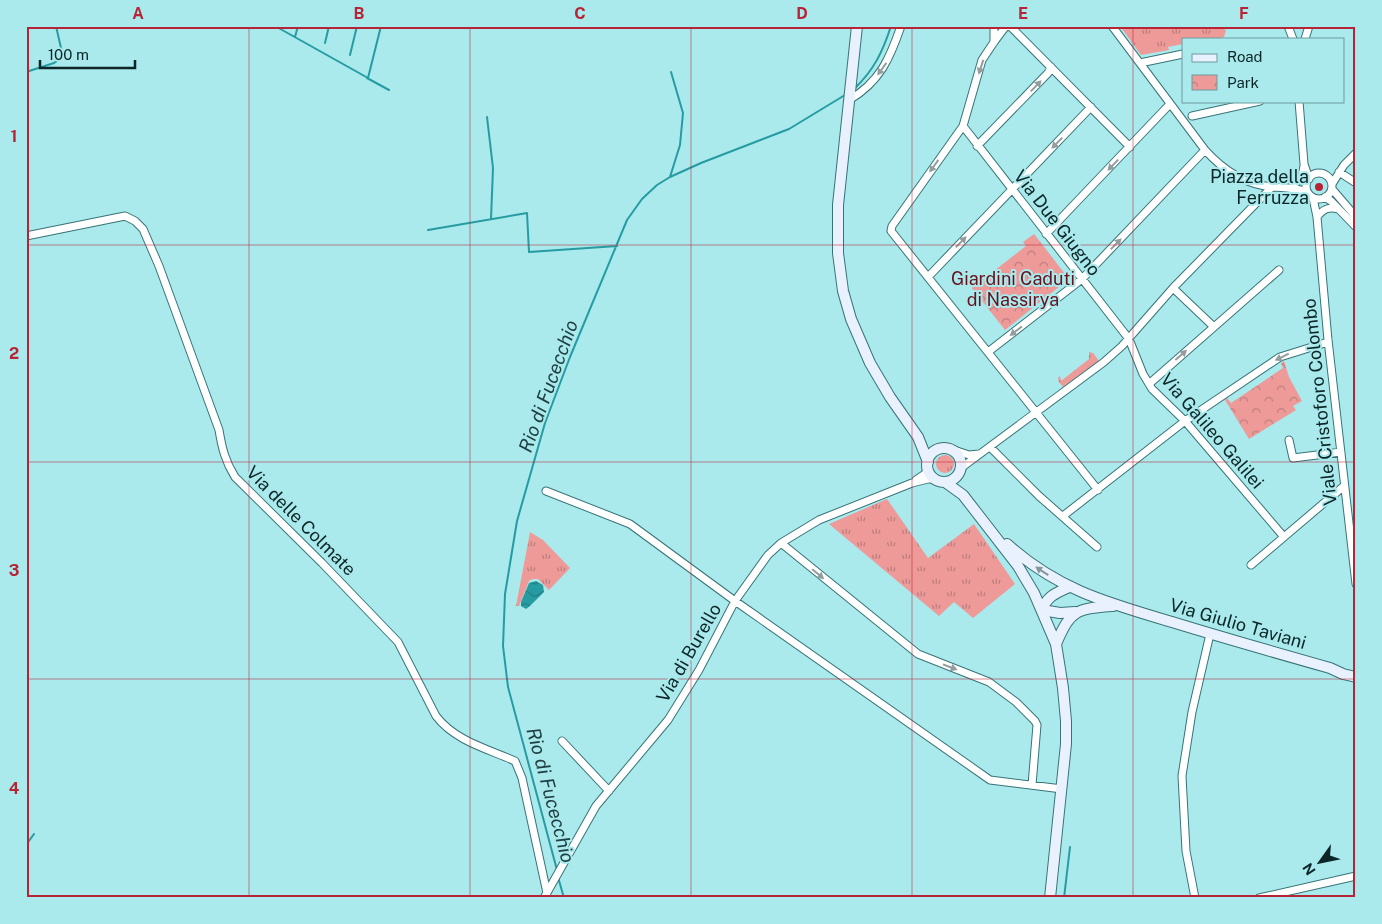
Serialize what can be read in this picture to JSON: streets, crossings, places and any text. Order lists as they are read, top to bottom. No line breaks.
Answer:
{"streets":{"main road":["Via Giulio Taviani"],"street":["Via Due Giugno","Viale Cristoforo Colombo","Via Galileo Galilei","Via delle Colmate","Via di Burello"]},"crossings":[["Via Due Giugno","Via Galileo Galilei"],["Via delle Colmate","Via di Burello"]],"water":["Rio di Fucecchio"],"parks":["Giardini Caduti di Nassirya"],"places":["Piazza della Ferruzza"],"legend":["Road","Park"],"scale_bar":"100 m","north":"bottom left","grid":{"columns":["A","B","C","D","E","F"],"rows":["1","2","3","4"]}}
